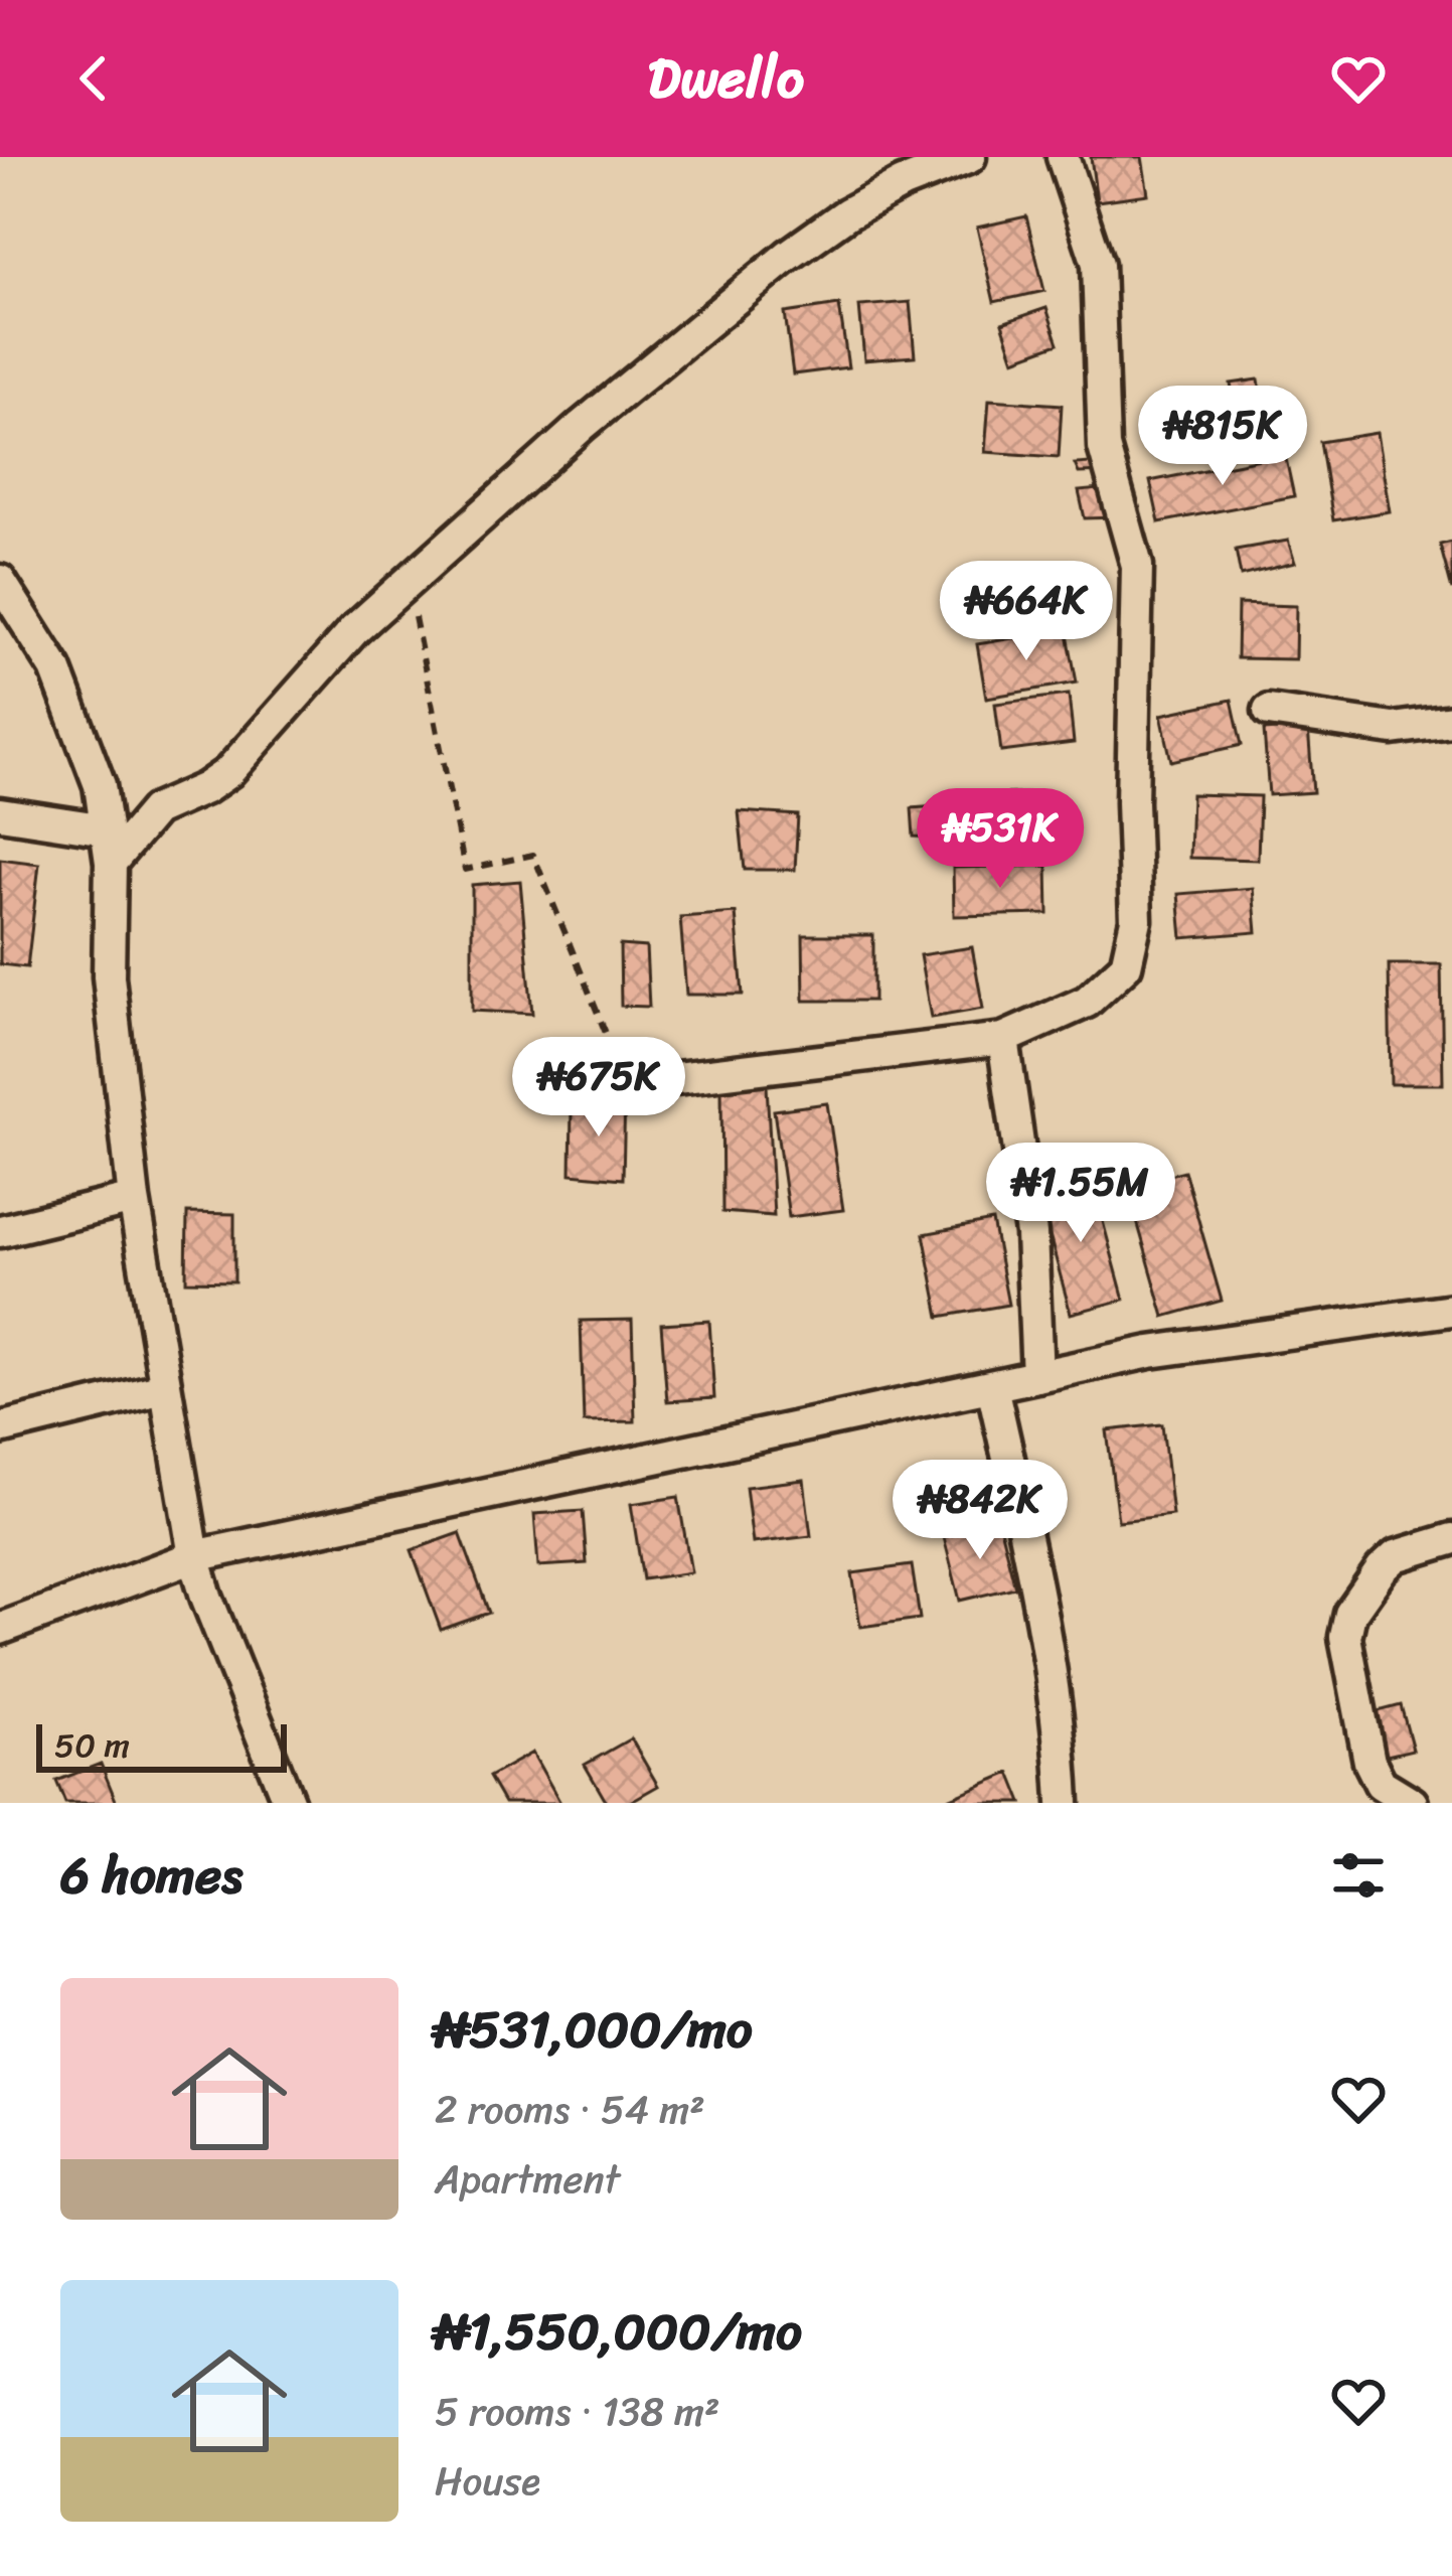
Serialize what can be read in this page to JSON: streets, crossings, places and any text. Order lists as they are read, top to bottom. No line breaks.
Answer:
{"scale_bar":"50 m","page":{"header":"Dwello","price":["₦815K","₦664K","₦531K","₦675K","₦1.55M","₦842K"],"scale":"50 m","heading":"6 homes","list":[{"name":"₦531,000/mo","note":"2 rooms · 54 m² · Apartment"},{"name":"₦1,550,000/mo","note":"5 rooms · 138 m² · House"}]}}
